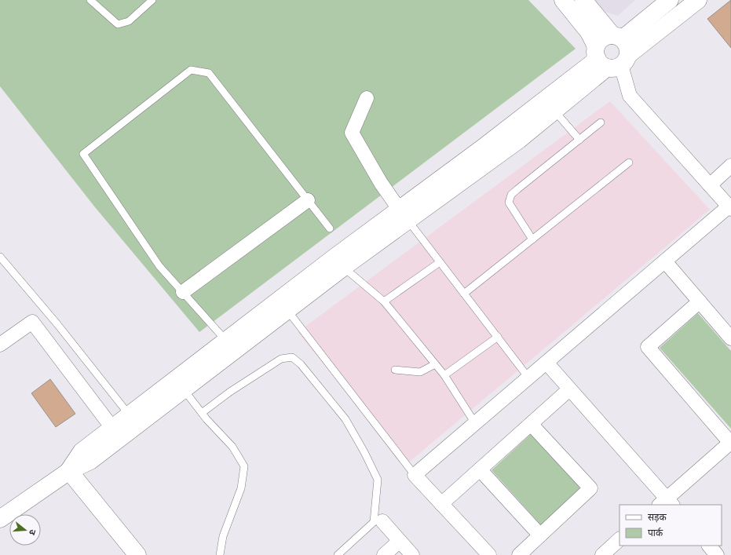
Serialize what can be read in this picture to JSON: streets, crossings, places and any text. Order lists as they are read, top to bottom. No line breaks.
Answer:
{"legend":["सड़क","पार्क"],"north":"right"}
